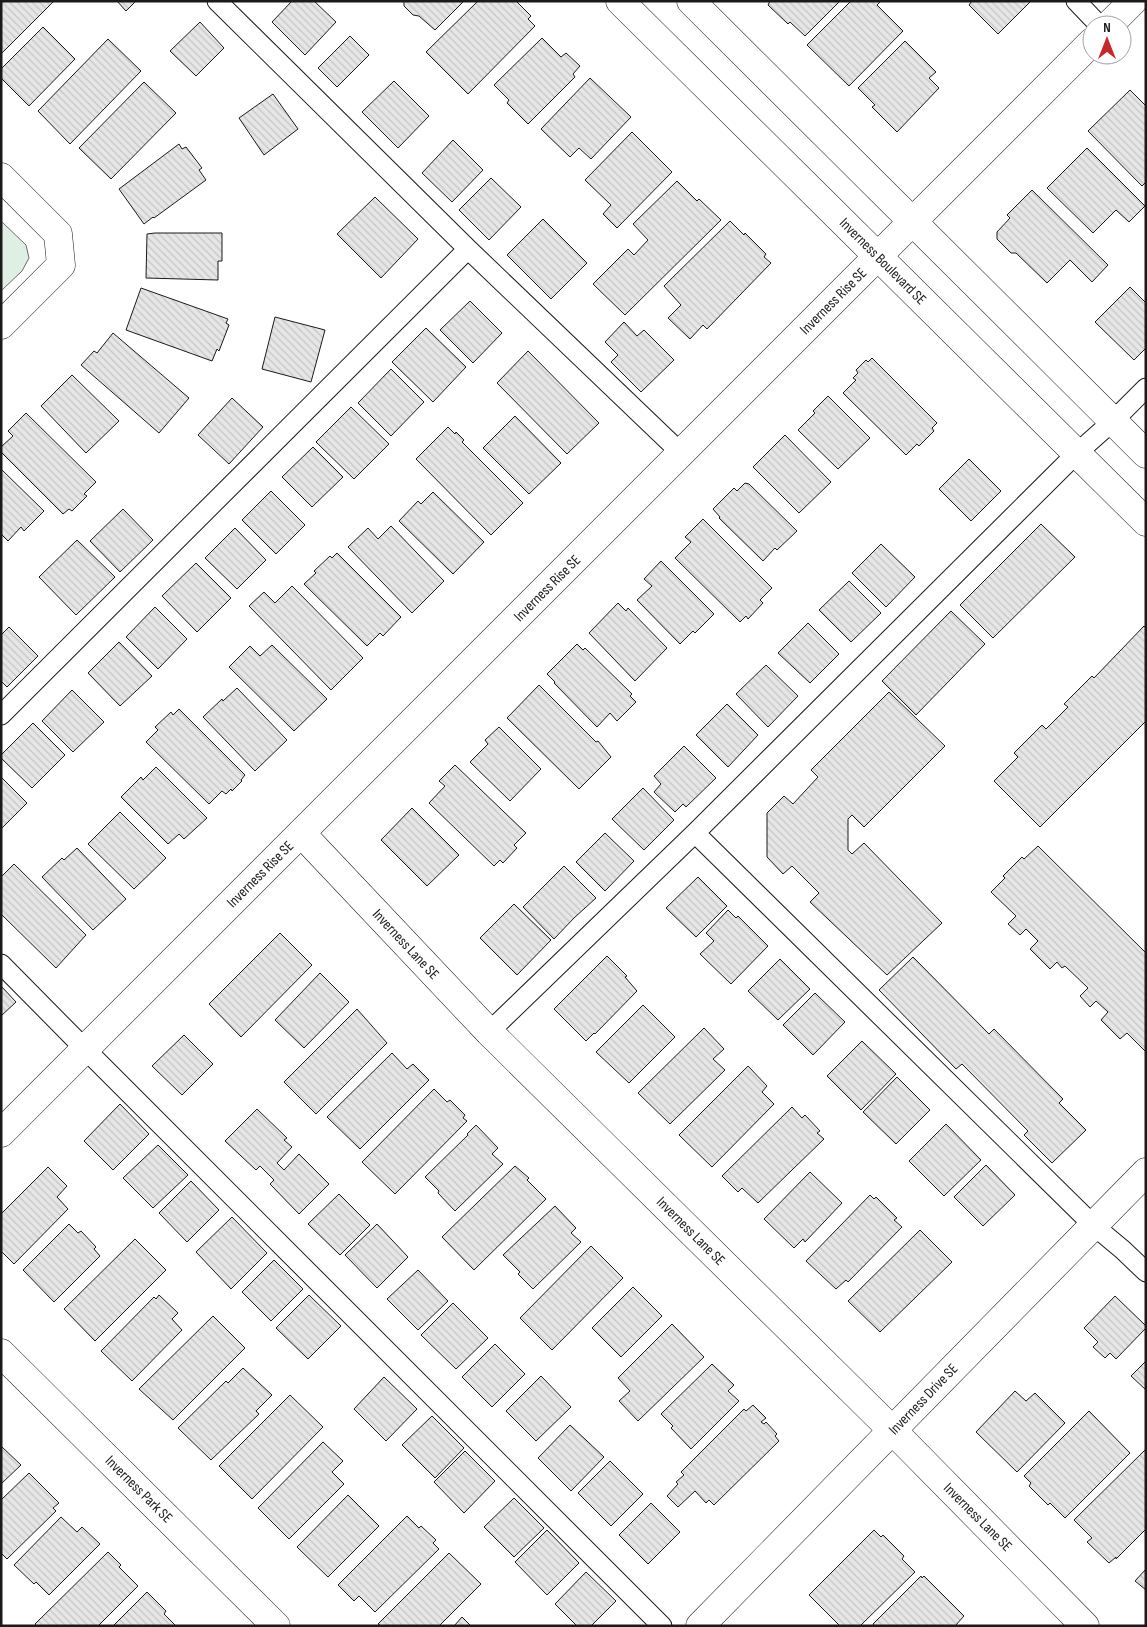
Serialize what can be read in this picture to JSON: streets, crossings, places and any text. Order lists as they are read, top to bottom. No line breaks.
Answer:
{"streets":{"street":["Inverness Boulevard SE","Inverness Rise SE","Inverness Lane SE","Inverness Drive SE","Inverness Park SE"]},"crossings":[["Inverness Boulevard SE","Inverness Rise SE"],["Inverness Rise SE","Inverness Lane SE"],["Inverness Lane SE","Inverness Drive SE"]],"north":"top"}
